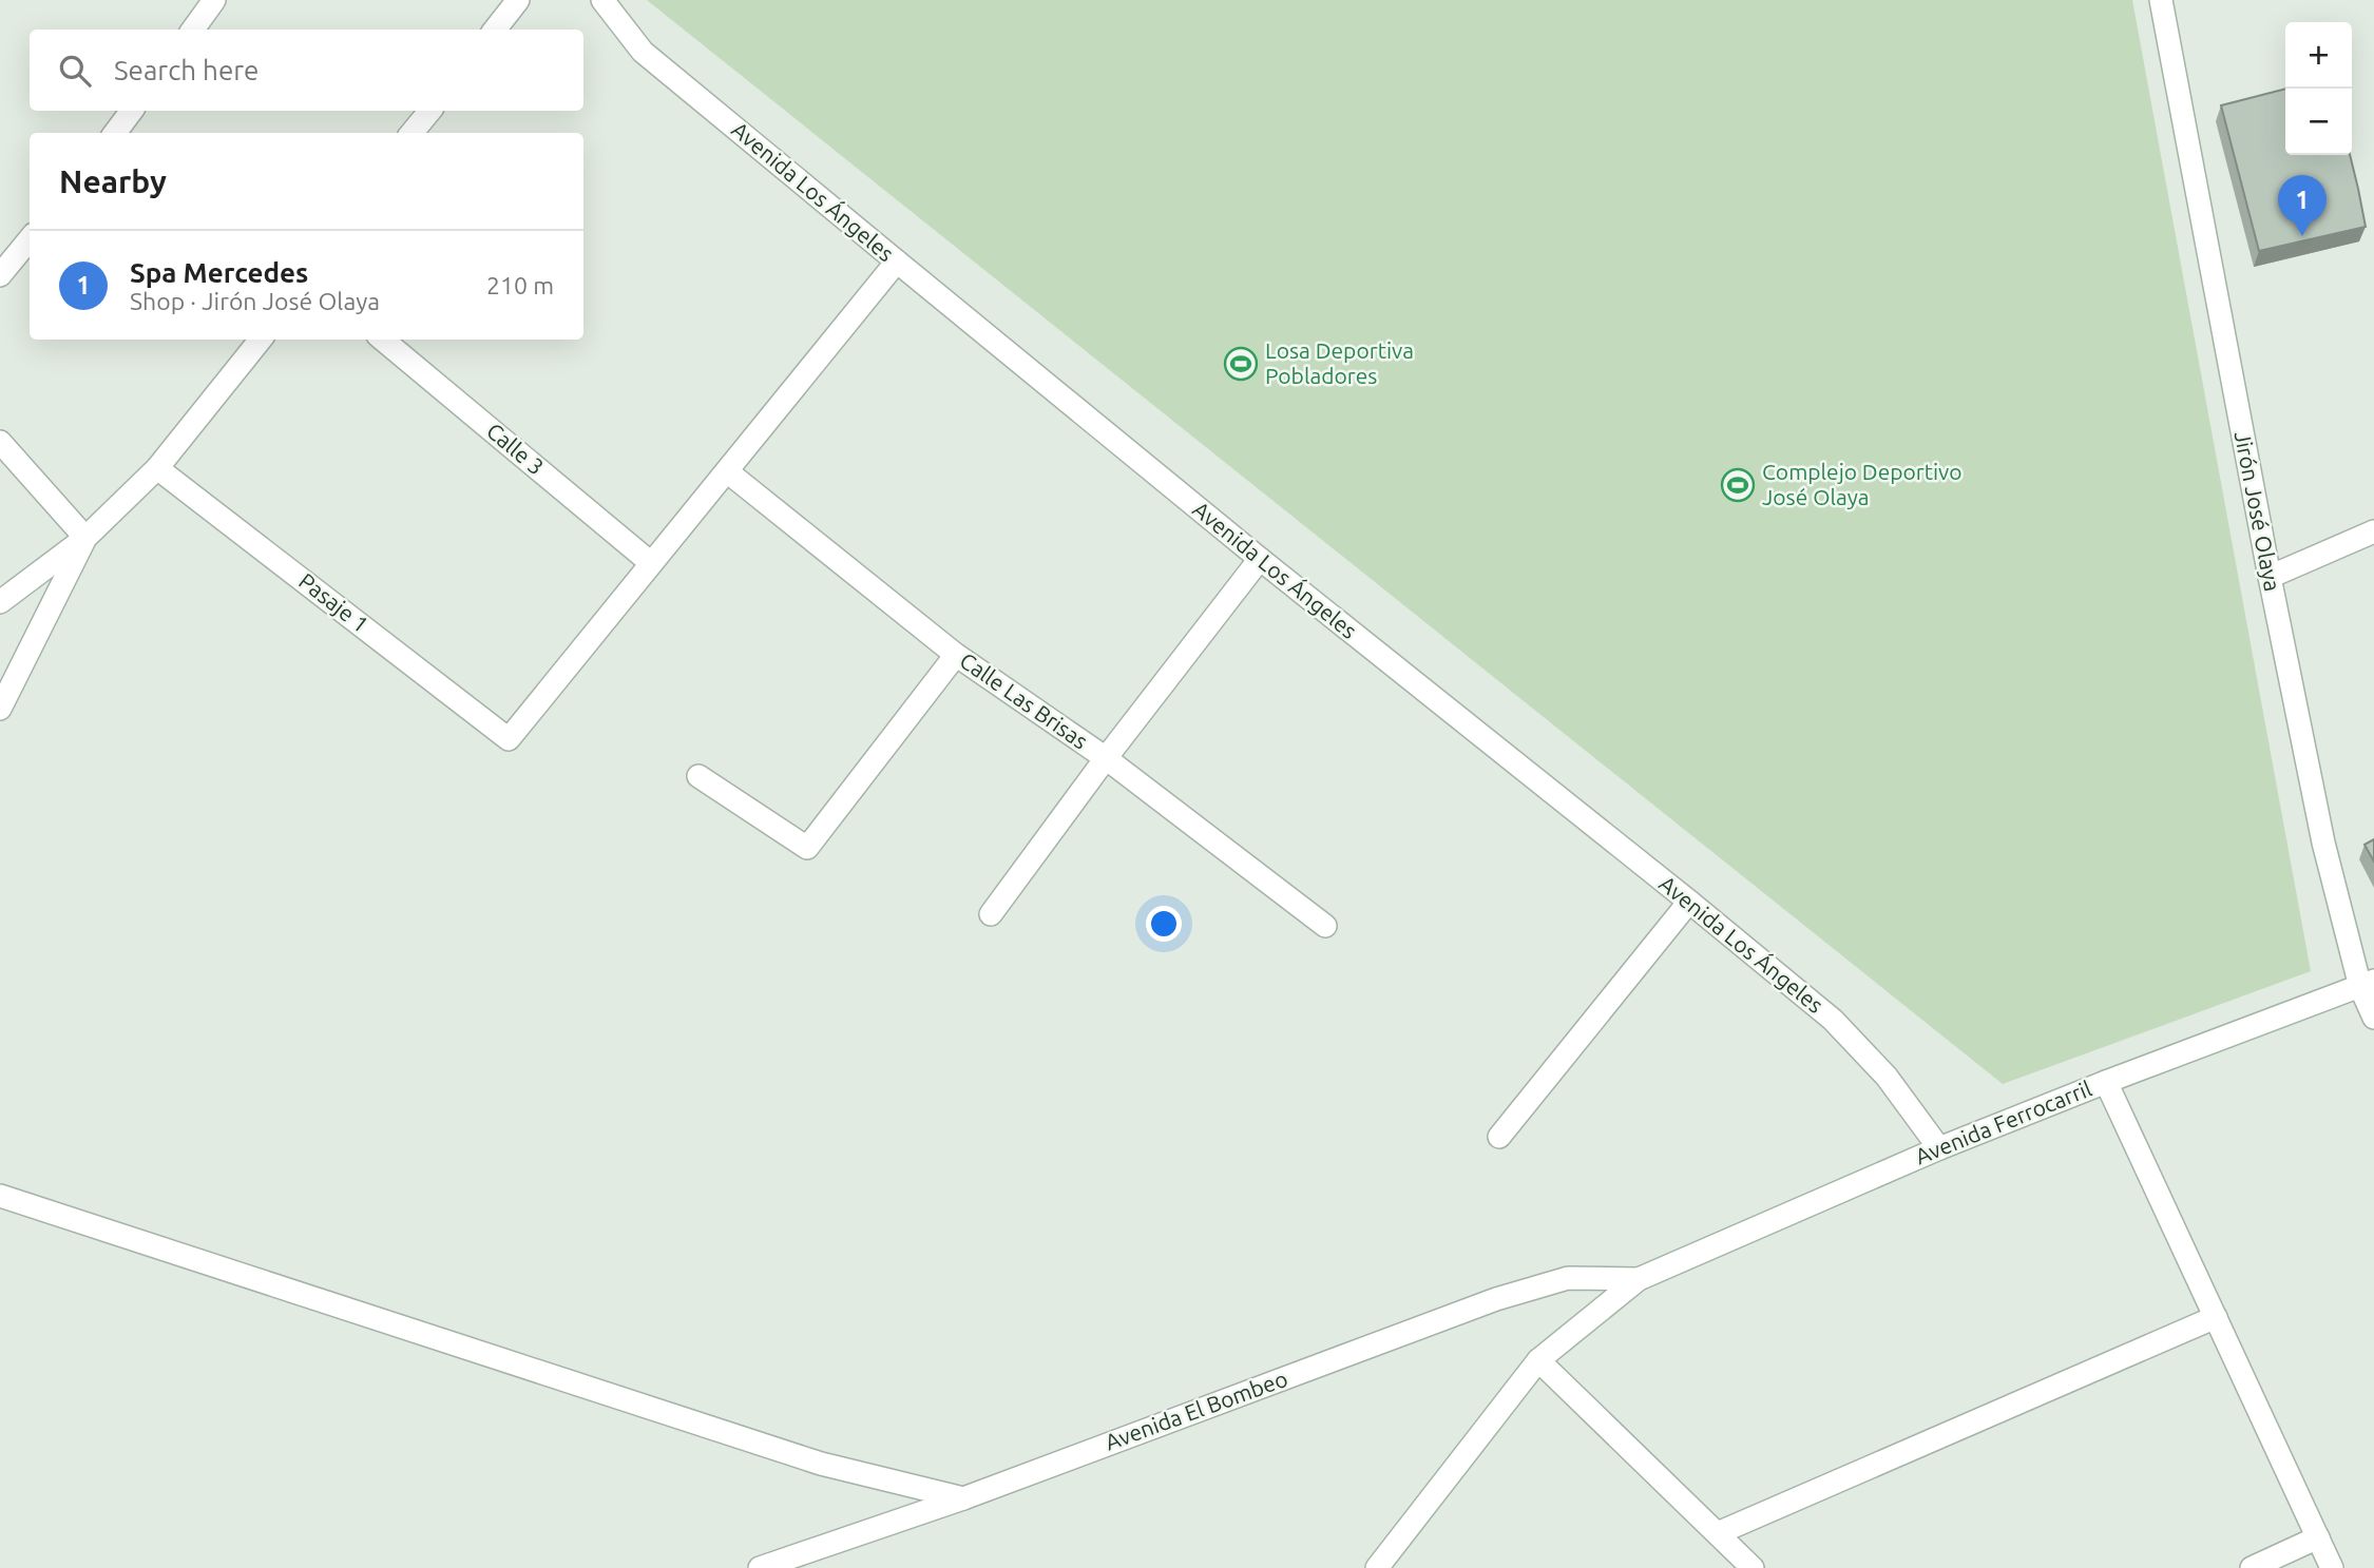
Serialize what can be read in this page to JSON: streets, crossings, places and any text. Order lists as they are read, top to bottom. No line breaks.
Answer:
{"streets":{"street":["Avenida Los Ángeles","Calle 3","Jirón José Olaya","Pasaje 1","Calle Las Brisas","Avenida Ferrocarril","Avenida El Bombeo"]},"crossings":[["Avenida Los Ángeles","Avenida Ferrocarril"],["Calle 3","Pasaje 1"],["Jirón José Olaya","Avenida Ferrocarril"],["Avenida Ferrocarril","Avenida El Bombeo"]],"places":{"sports":["Losa Deportiva Pobladores","Complejo Deportivo José Olaya"]},"page":{"map_buttons":["+","−"],"search":"Search here","heading":"Nearby","pins":"1","list":[{"mark":"1","name":"Spa Mercedes","note":"Shop · Jirón José Olaya","value":"210 m"}]}}
